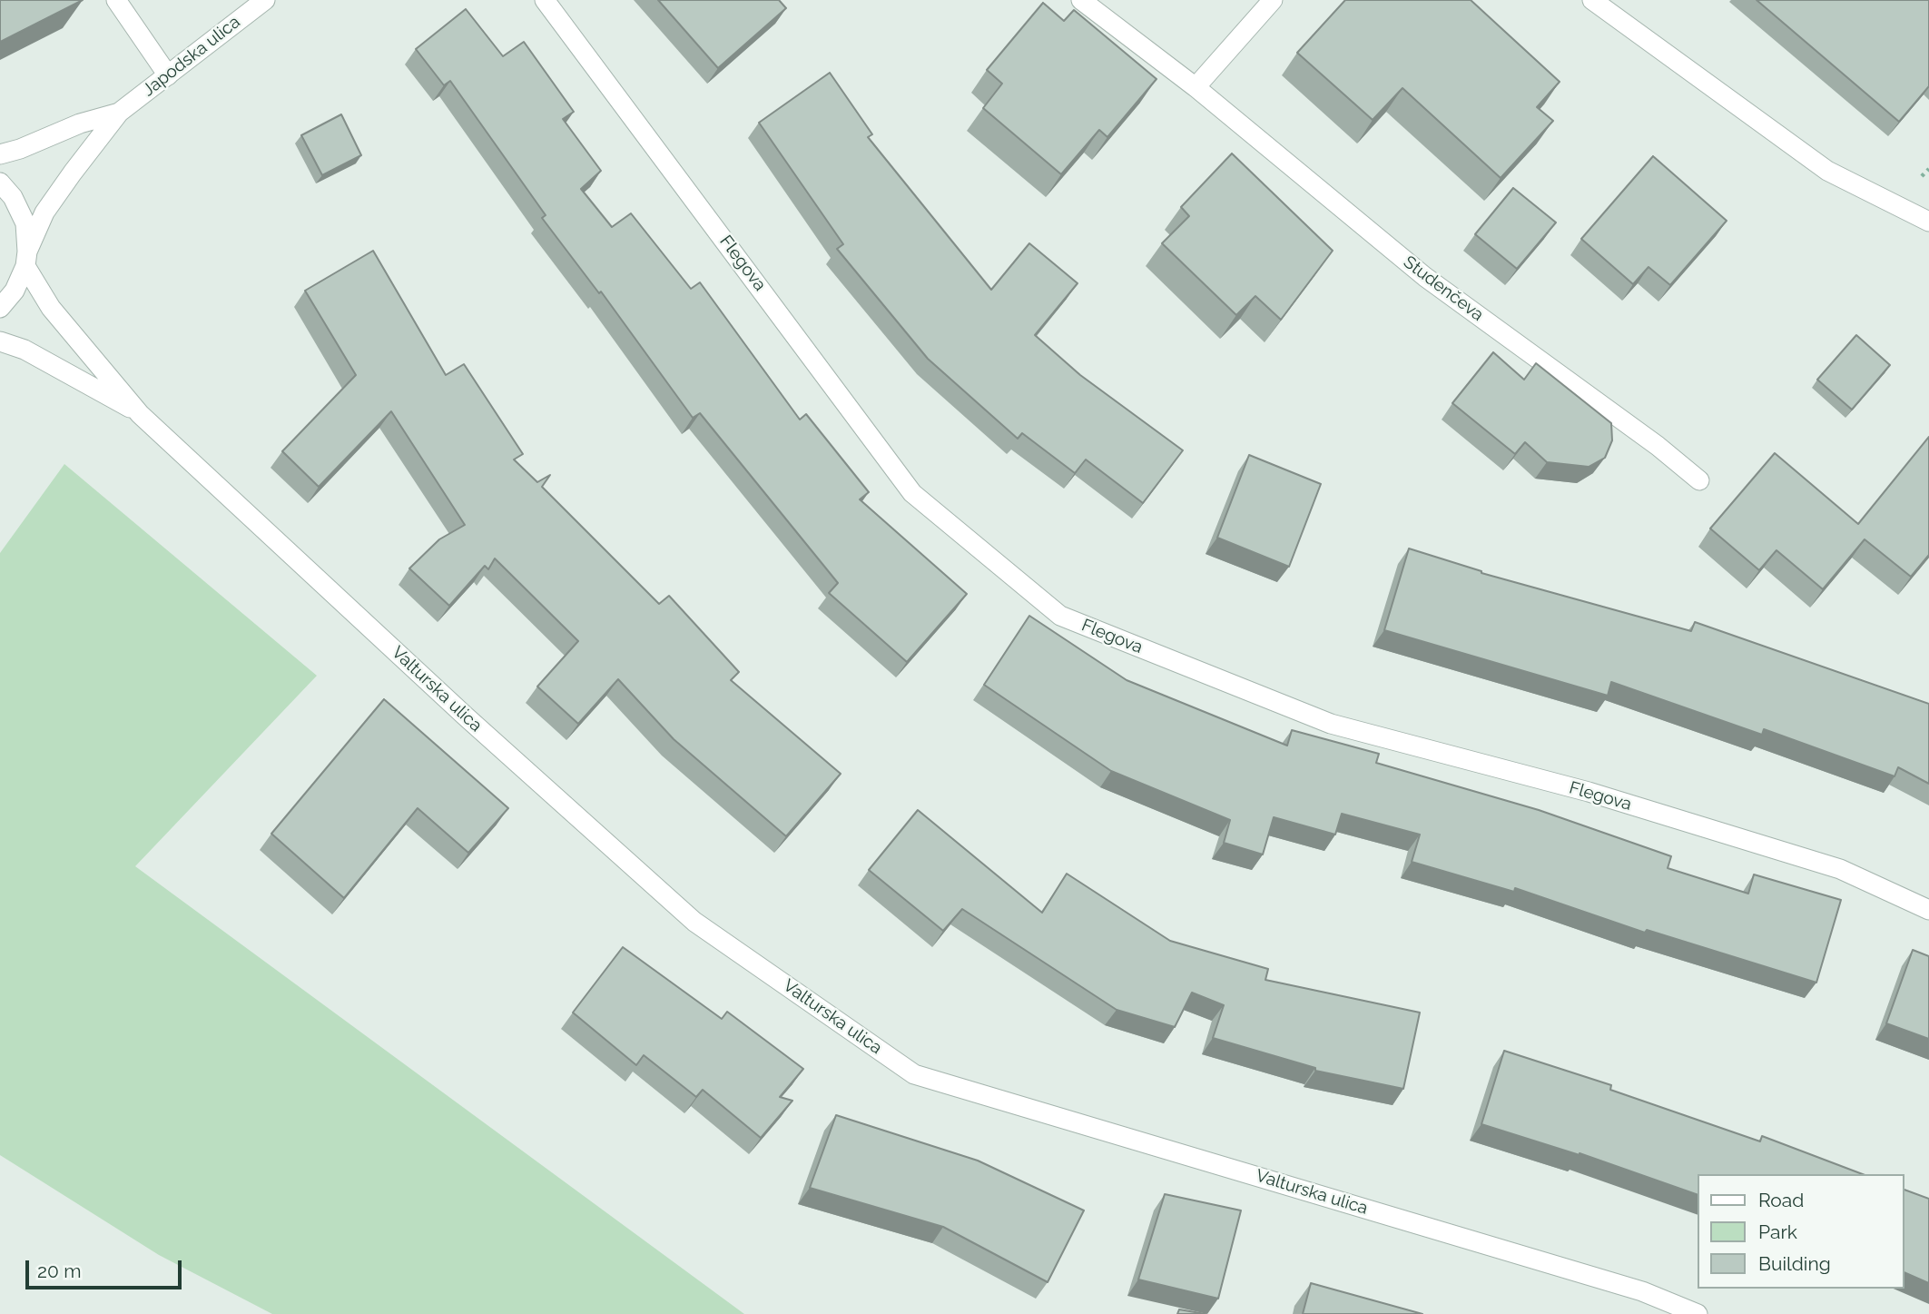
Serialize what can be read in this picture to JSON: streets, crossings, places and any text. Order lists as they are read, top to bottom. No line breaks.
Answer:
{"streets":{"street":["Japodska ulica","Flegova","Studenčeva","Valturska ulica"]},"crossings":[["Japodska ulica","Valturska ulica"]],"legend":["Road","Park","Building"],"scale_bar":"20 m"}
